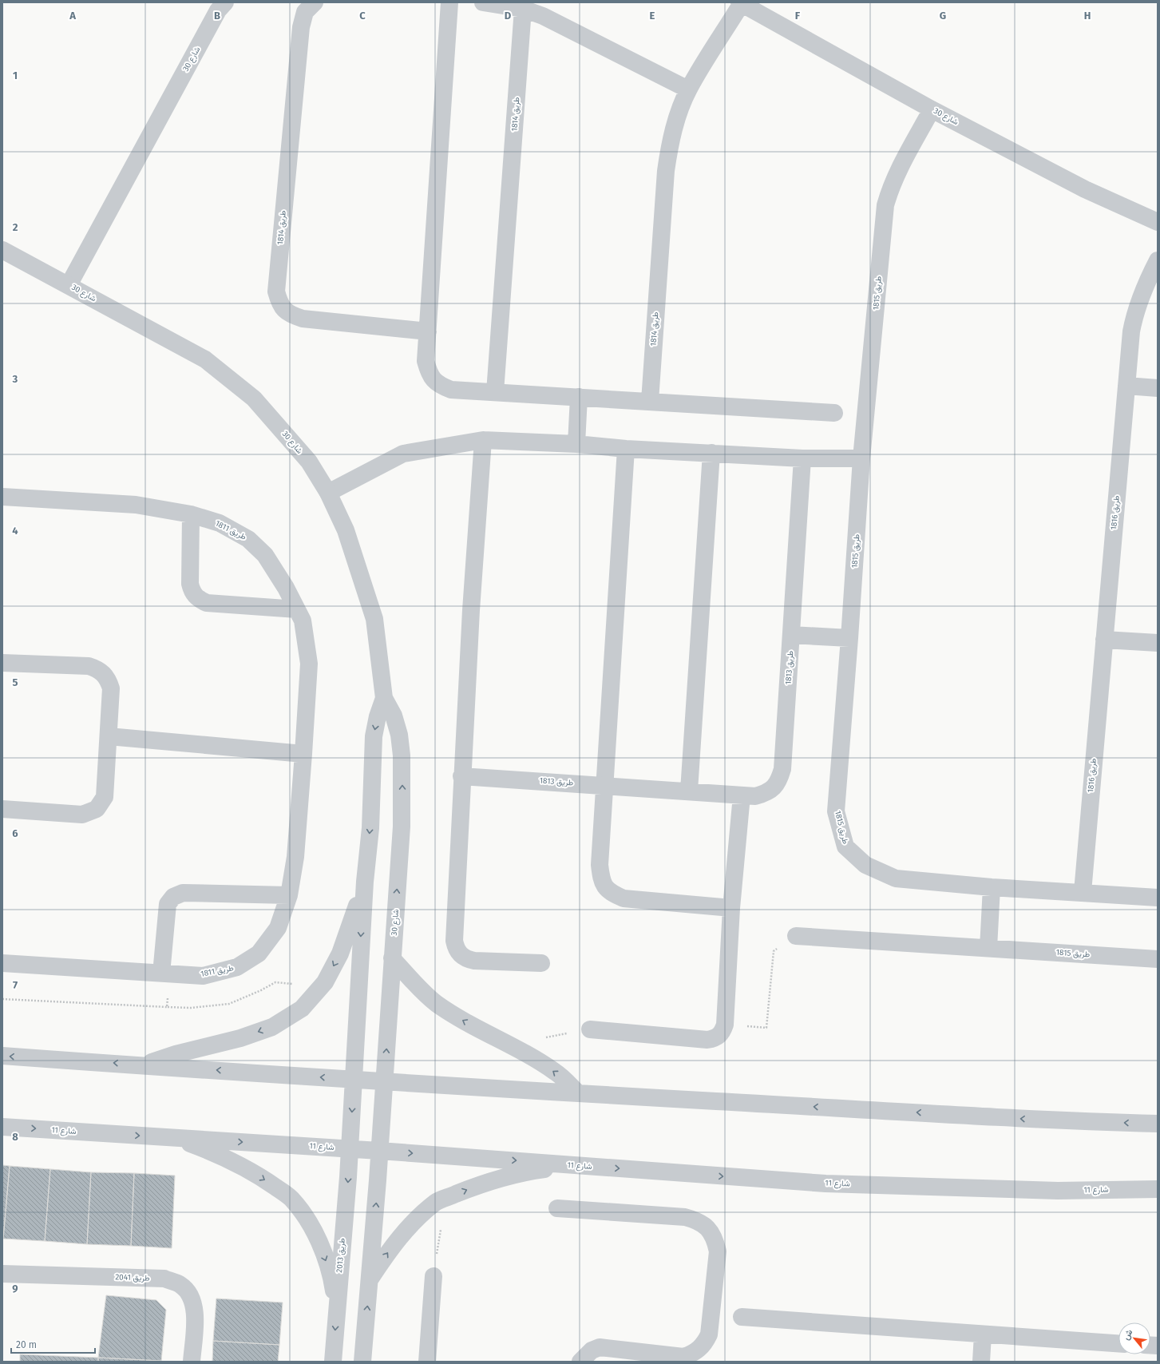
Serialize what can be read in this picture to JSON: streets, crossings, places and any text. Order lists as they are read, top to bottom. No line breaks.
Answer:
{"streets":{"street":["شارع 30","طريق 1814","طريق 1815","طريق 1816","طريق 1811","طريق 1813","شارع 11","طريق 2013","طريق 2041"]},"crossings":[["شارع 30","طريق 1814"],["شارع 30","طريق 1815"],["شارع 30","شارع 11"],["شارع 30","طريق 2013"],["طريق 1815","طريق 1816"],["شارع 11","طريق 2013"]],"scale_bar":"20 m","north":"top left","grid":{"columns":["A","B","C","D","E","F","G","H"],"rows":["1","2","3","4","5","6","7","8","9"]}}
